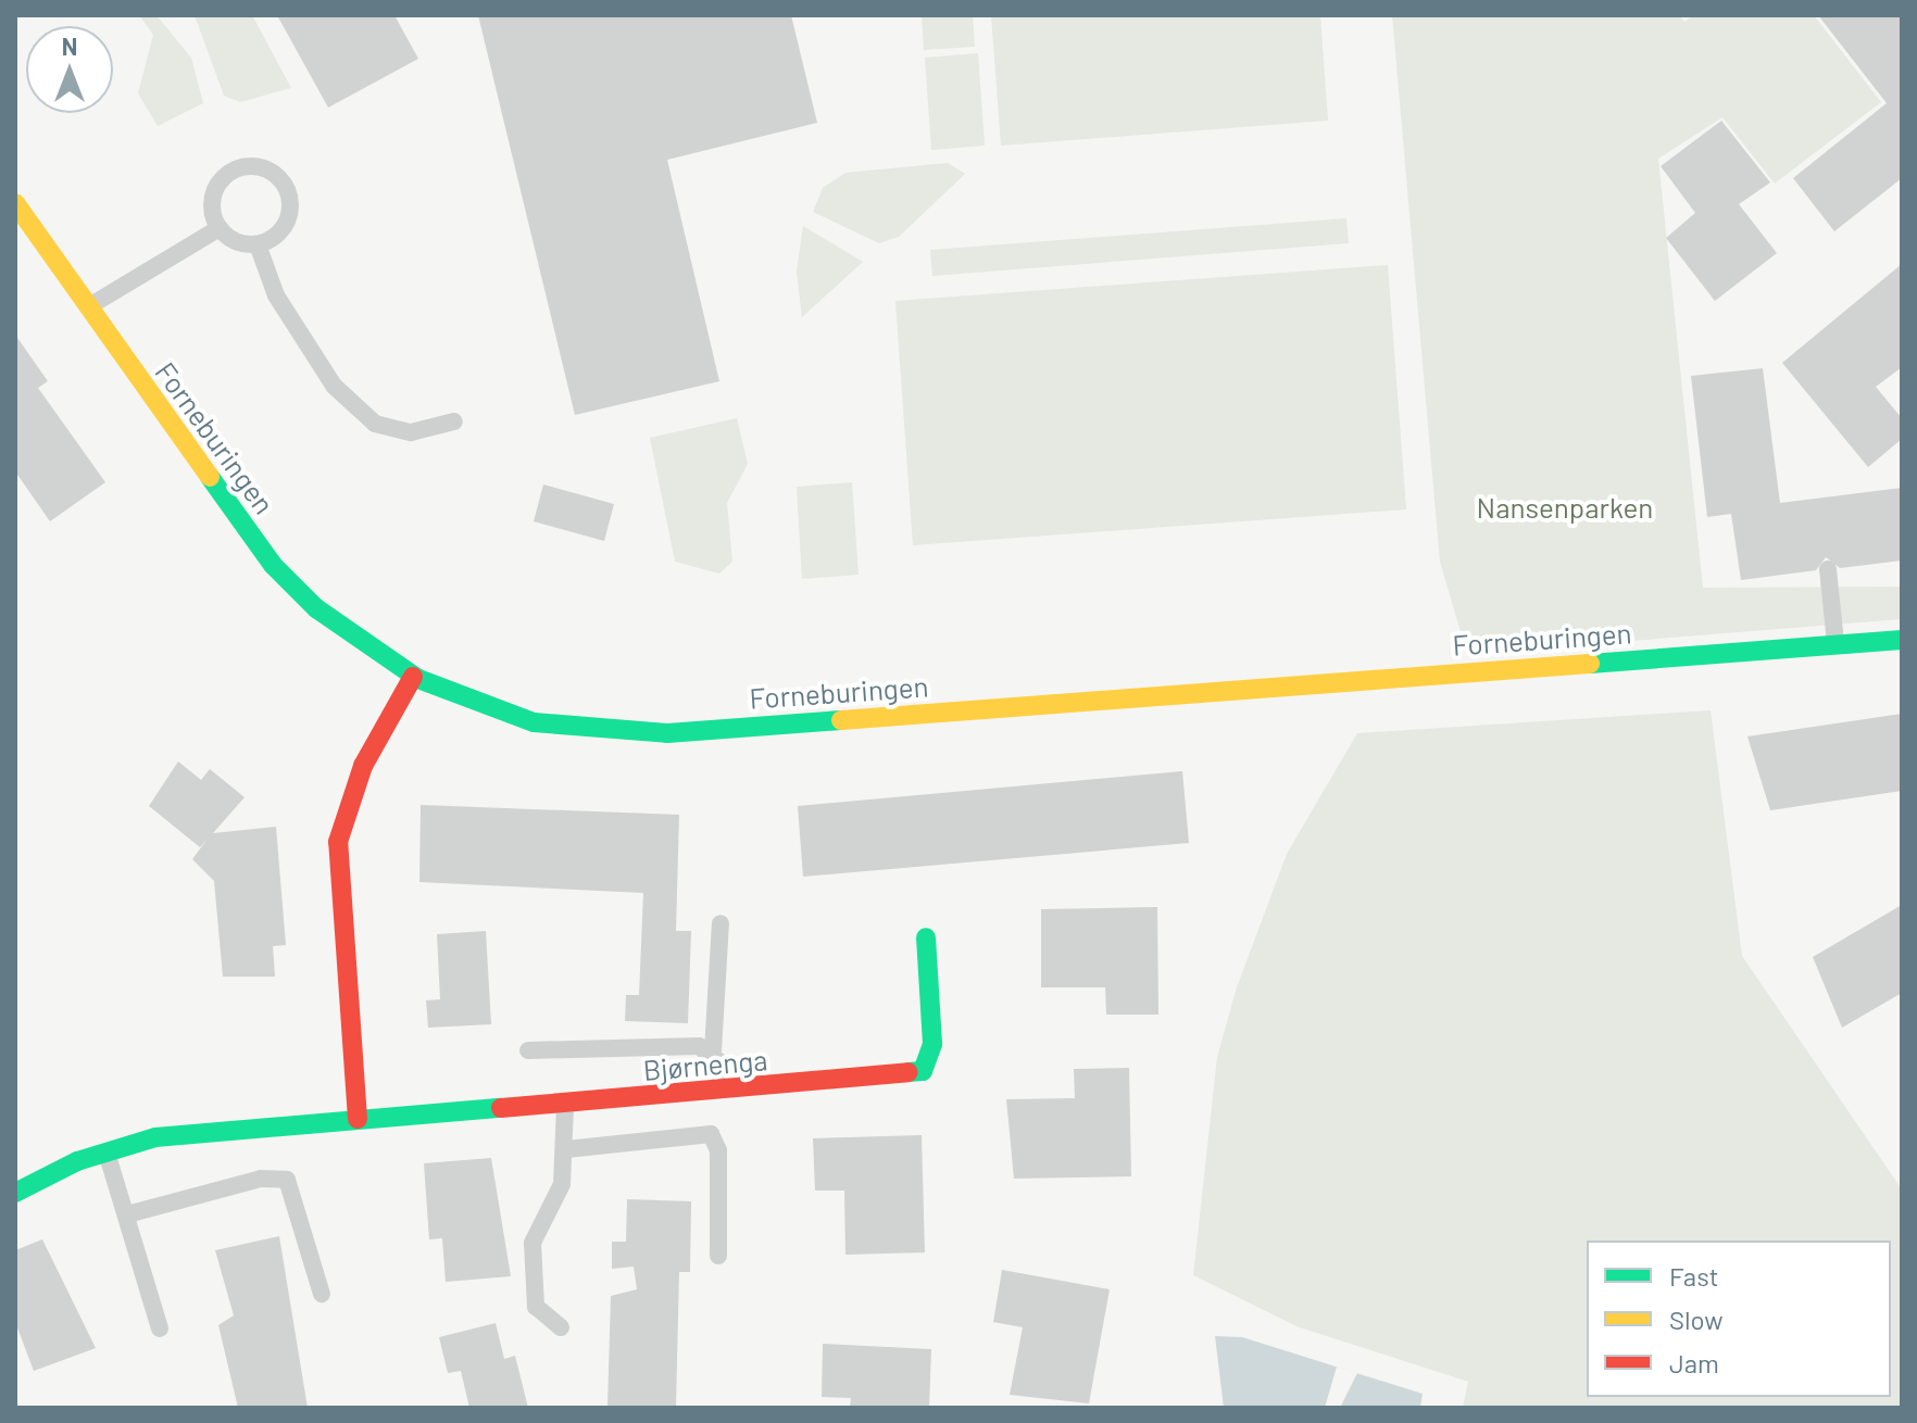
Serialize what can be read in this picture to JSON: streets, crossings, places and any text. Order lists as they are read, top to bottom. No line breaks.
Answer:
{"streets":{"street":["Forneburingen","Bjørnenga"]},"parks":["Nansenparken"],"legend":["Fast","Slow","Jam"],"north":"top"}
